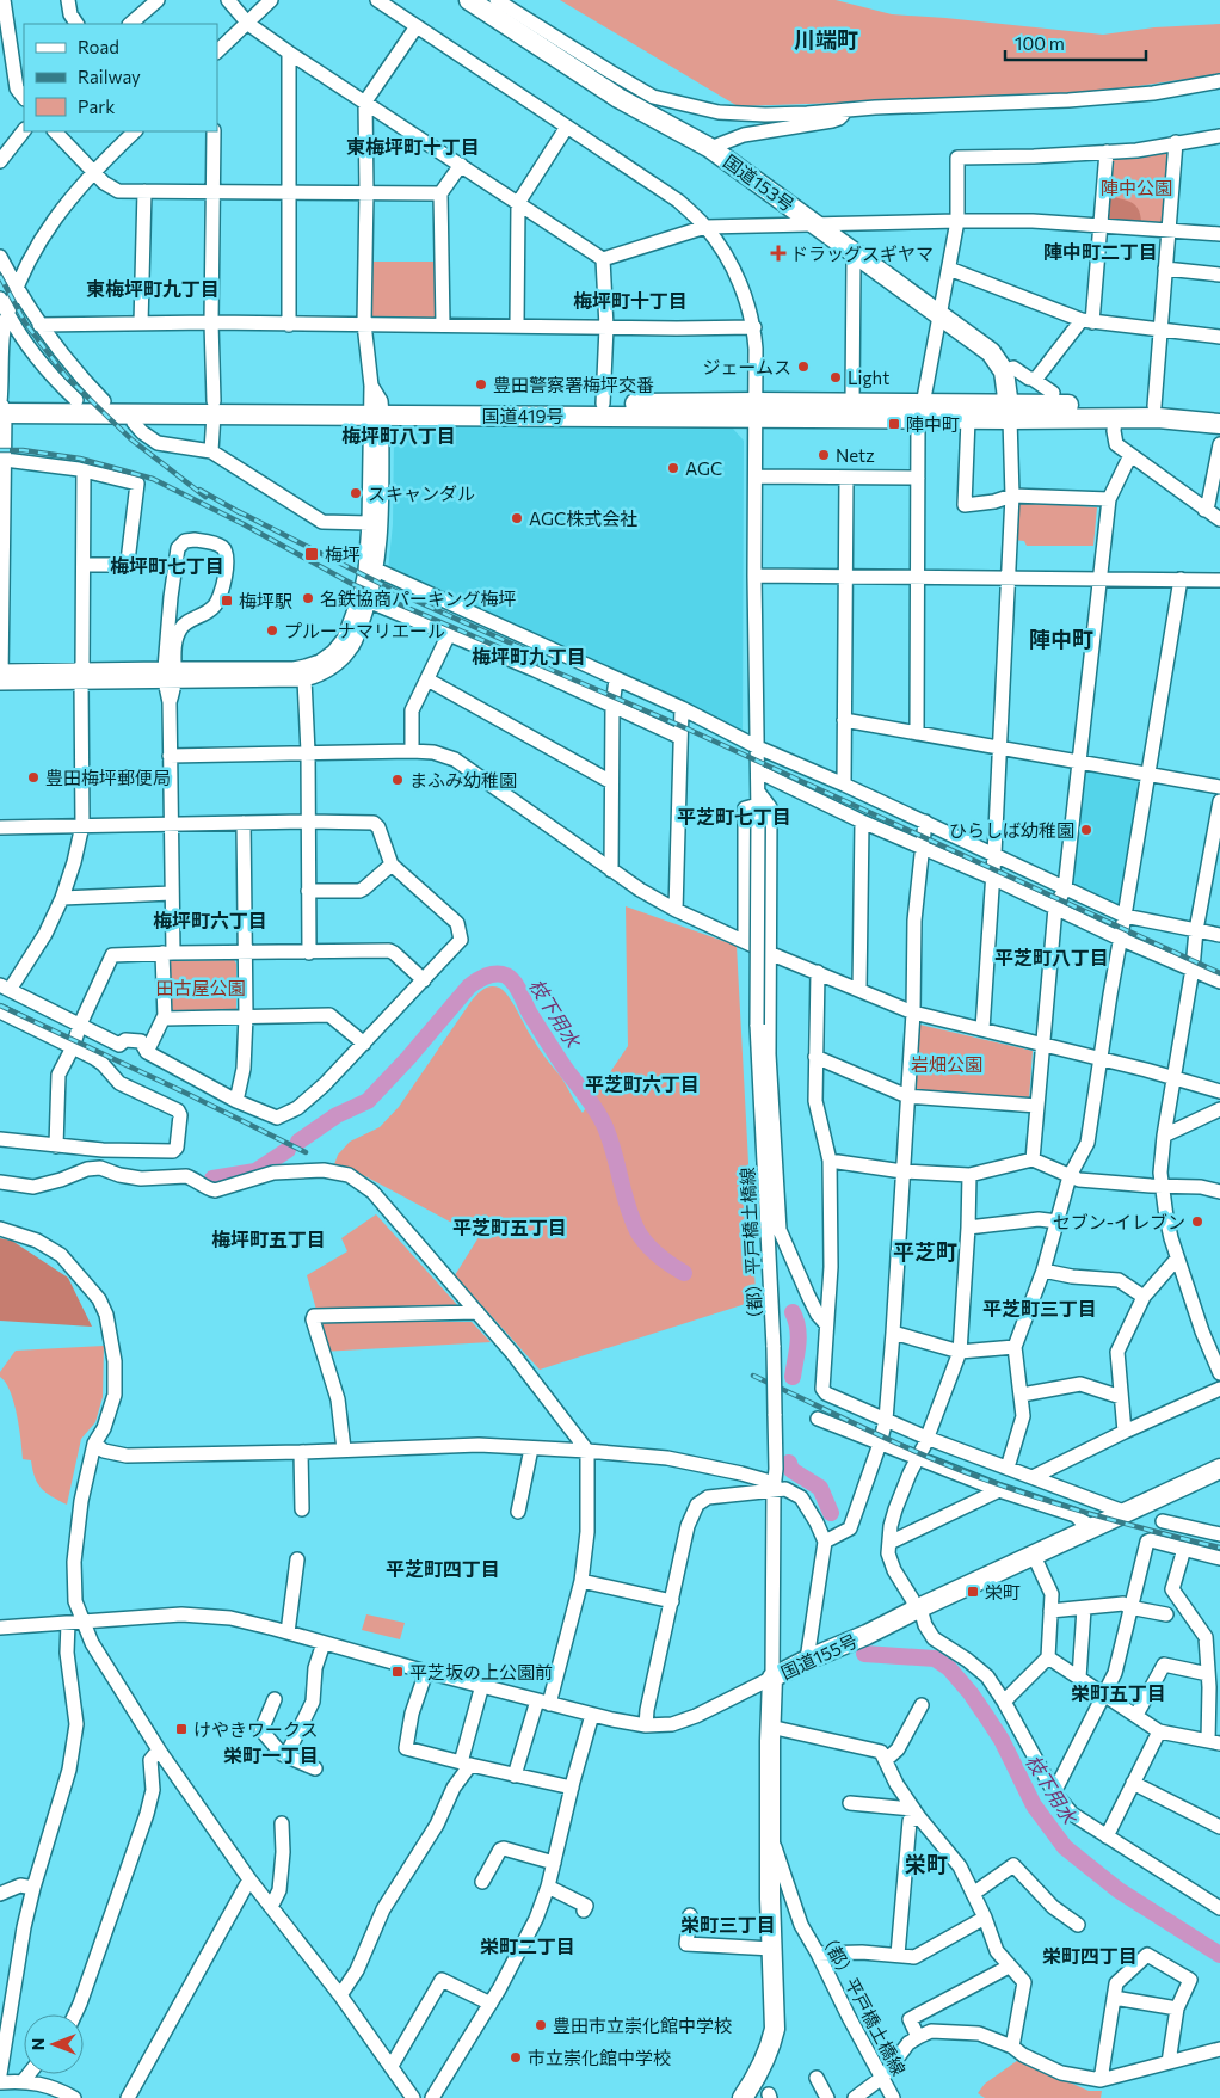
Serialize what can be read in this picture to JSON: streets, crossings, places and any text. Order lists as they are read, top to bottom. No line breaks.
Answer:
{"streets":{"highway":["国道153号","国道419号","国道155号"],"street":["（都）平戸橋土橋線"]},"crossings":[["国道153号","国道419号"],["国道419号","（都）平戸橋土橋線"],["（都）平戸橋土橋線","国道155号"]],"districts":["川端町","東梅坪町十丁目","陣中町二丁目","東梅坪町九丁目","梅坪町十丁目","梅坪町八丁目","梅坪町七丁目","陣中町","梅坪町九丁目","平芝町七丁目","梅坪町六丁目","平芝町八丁目","平芝町六丁目","平芝町五丁目","梅坪町五丁目","平芝町","平芝町三丁目","平芝町四丁目","栄町五丁目","栄町一丁目","栄町","栄町三丁目","栄町二丁目","栄町四丁目"],"water":["枝下用水"],"parks":["陣中公園","田古屋公園","岩畑公園"],"places":{"health":["ドラッグスギヤマ"],"other":["ジェームス","Light","豊田警察署梅坪交番","Netz","AGC","スキャンダル","AGC株式会社","名鉄協商パーキング梅坪","プルーナマリエール","豊田梅坪郵便局","まふみ幼稚園","ひらしば幼稚園","セブン-イレブン","豊田市立崇化館中学校","市立崇化館中学校"],"transit":["陣中町","梅坪","梅坪駅","栄町","平芝坂の上公園前","けやきワークス"]},"legend":["Road","Railway","Park"],"scale_bar":"100 m","north":"left"}
